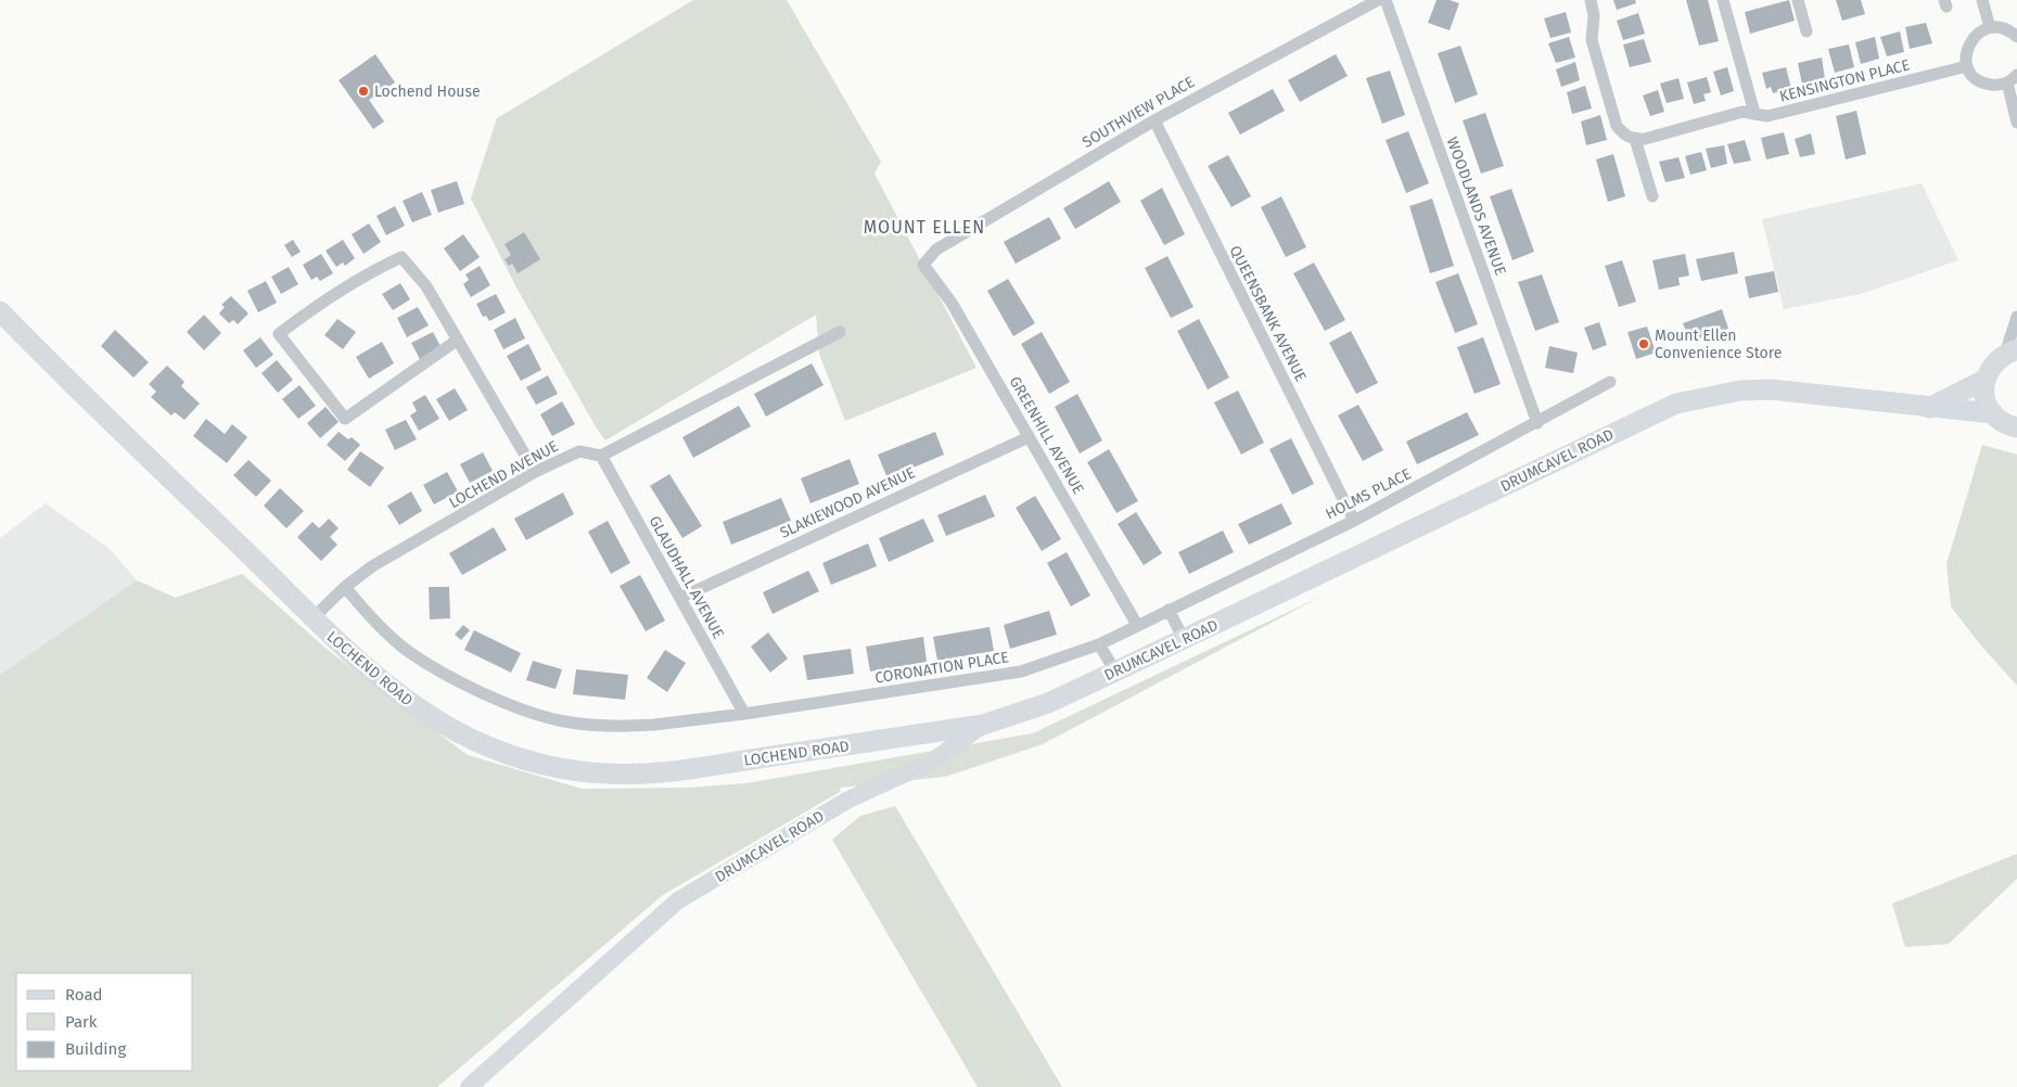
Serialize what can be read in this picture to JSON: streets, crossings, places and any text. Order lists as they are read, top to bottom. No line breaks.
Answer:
{"streets":{"main road":["DRUMCAVEL ROAD","LOCHEND ROAD"],"street":["KENSINGTON PLACE","SOUTHVIEW PLACE","WOODLANDS AVENUE","QUEENSBANK AVENUE","GREENHILL AVENUE","LOCHEND AVENUE","HOLMS PLACE","SLAKIEWOOD AVENUE","GLAUDHALL AVENUE","CORONATION PLACE"]},"crossings":[["SOUTHVIEW PLACE","QUEENSBANK AVENUE"],["SOUTHVIEW PLACE","GREENHILL AVENUE"],["WOODLANDS AVENUE","HOLMS PLACE"],["QUEENSBANK AVENUE","HOLMS PLACE"],["GREENHILL AVENUE","HOLMS PLACE"],["GREENHILL AVENUE","SLAKIEWOOD AVENUE"],["GREENHILL AVENUE","CORONATION PLACE"],["DRUMCAVEL ROAD","LOCHEND ROAD"],["LOCHEND AVENUE","GLAUDHALL AVENUE"],["LOCHEND AVENUE","CORONATION PLACE"],["LOCHEND AVENUE","LOCHEND ROAD"],["HOLMS PLACE","CORONATION PLACE"],["SLAKIEWOOD AVENUE","GLAUDHALL AVENUE"],["GLAUDHALL AVENUE","CORONATION PLACE"]],"districts":["MOUNT ELLEN"],"places":["Lochend House","Mount Ellen Convenience Store"],"legend":["Road","Park","Building"]}
